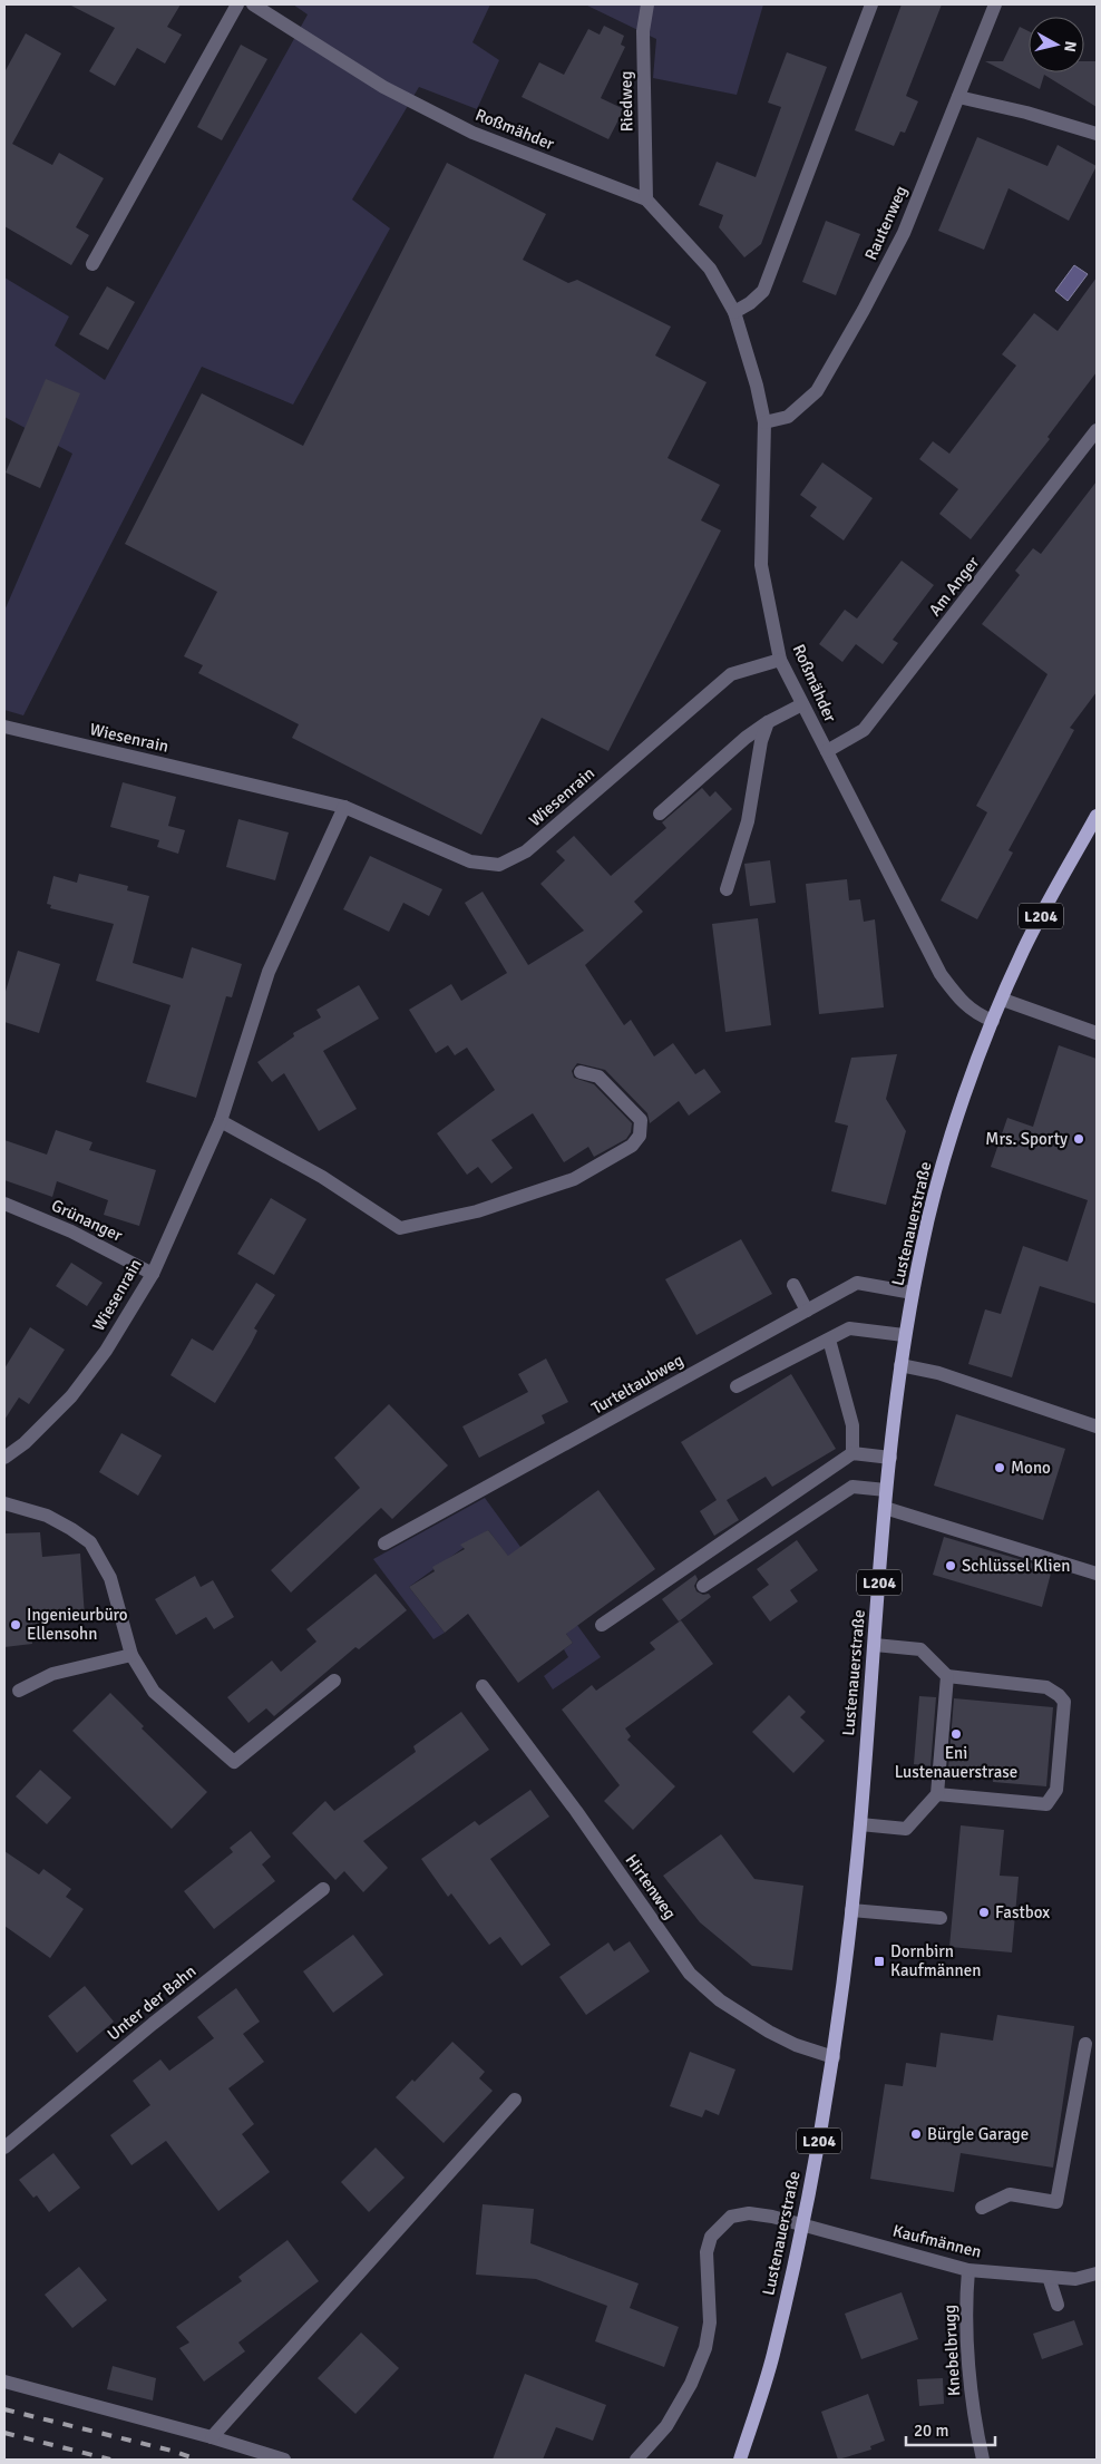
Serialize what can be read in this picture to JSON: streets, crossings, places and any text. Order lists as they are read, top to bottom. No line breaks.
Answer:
{"streets":{"main road":["L204","Lustenauerstraße"],"street":["Riedweg","Roßmähder","Rautenweg","Am Anger","Wiesenrain","Grünanger","Turteltaubweg","Hirtenweg","Unter der Bahn","Kaufmännen","Knebelbrugg"]},"crossings":[["Riedweg","Roßmähder"],["Roßmähder","Rautenweg"],["Roßmähder","Am Anger"],["Roßmähder","Wiesenrain"],["Roßmähder","Lustenauerstraße"],["Wiesenrain","Grünanger"],["Lustenauerstraße","Turteltaubweg"],["Lustenauerstraße","Hirtenweg"],["Lustenauerstraße","Kaufmännen"],["Kaufmännen","Knebelbrugg"]],"places":{"other":["Mrs. Sporty","Mono","Schlüssel Klien","Ingenieurbüro Ellensohn","Eni Lustenauerstrase","Fastbox","Bürgle Garage"],"transit":["Dornbirn Kaufmännen"]},"scale_bar":"20 m","north":"right"}
